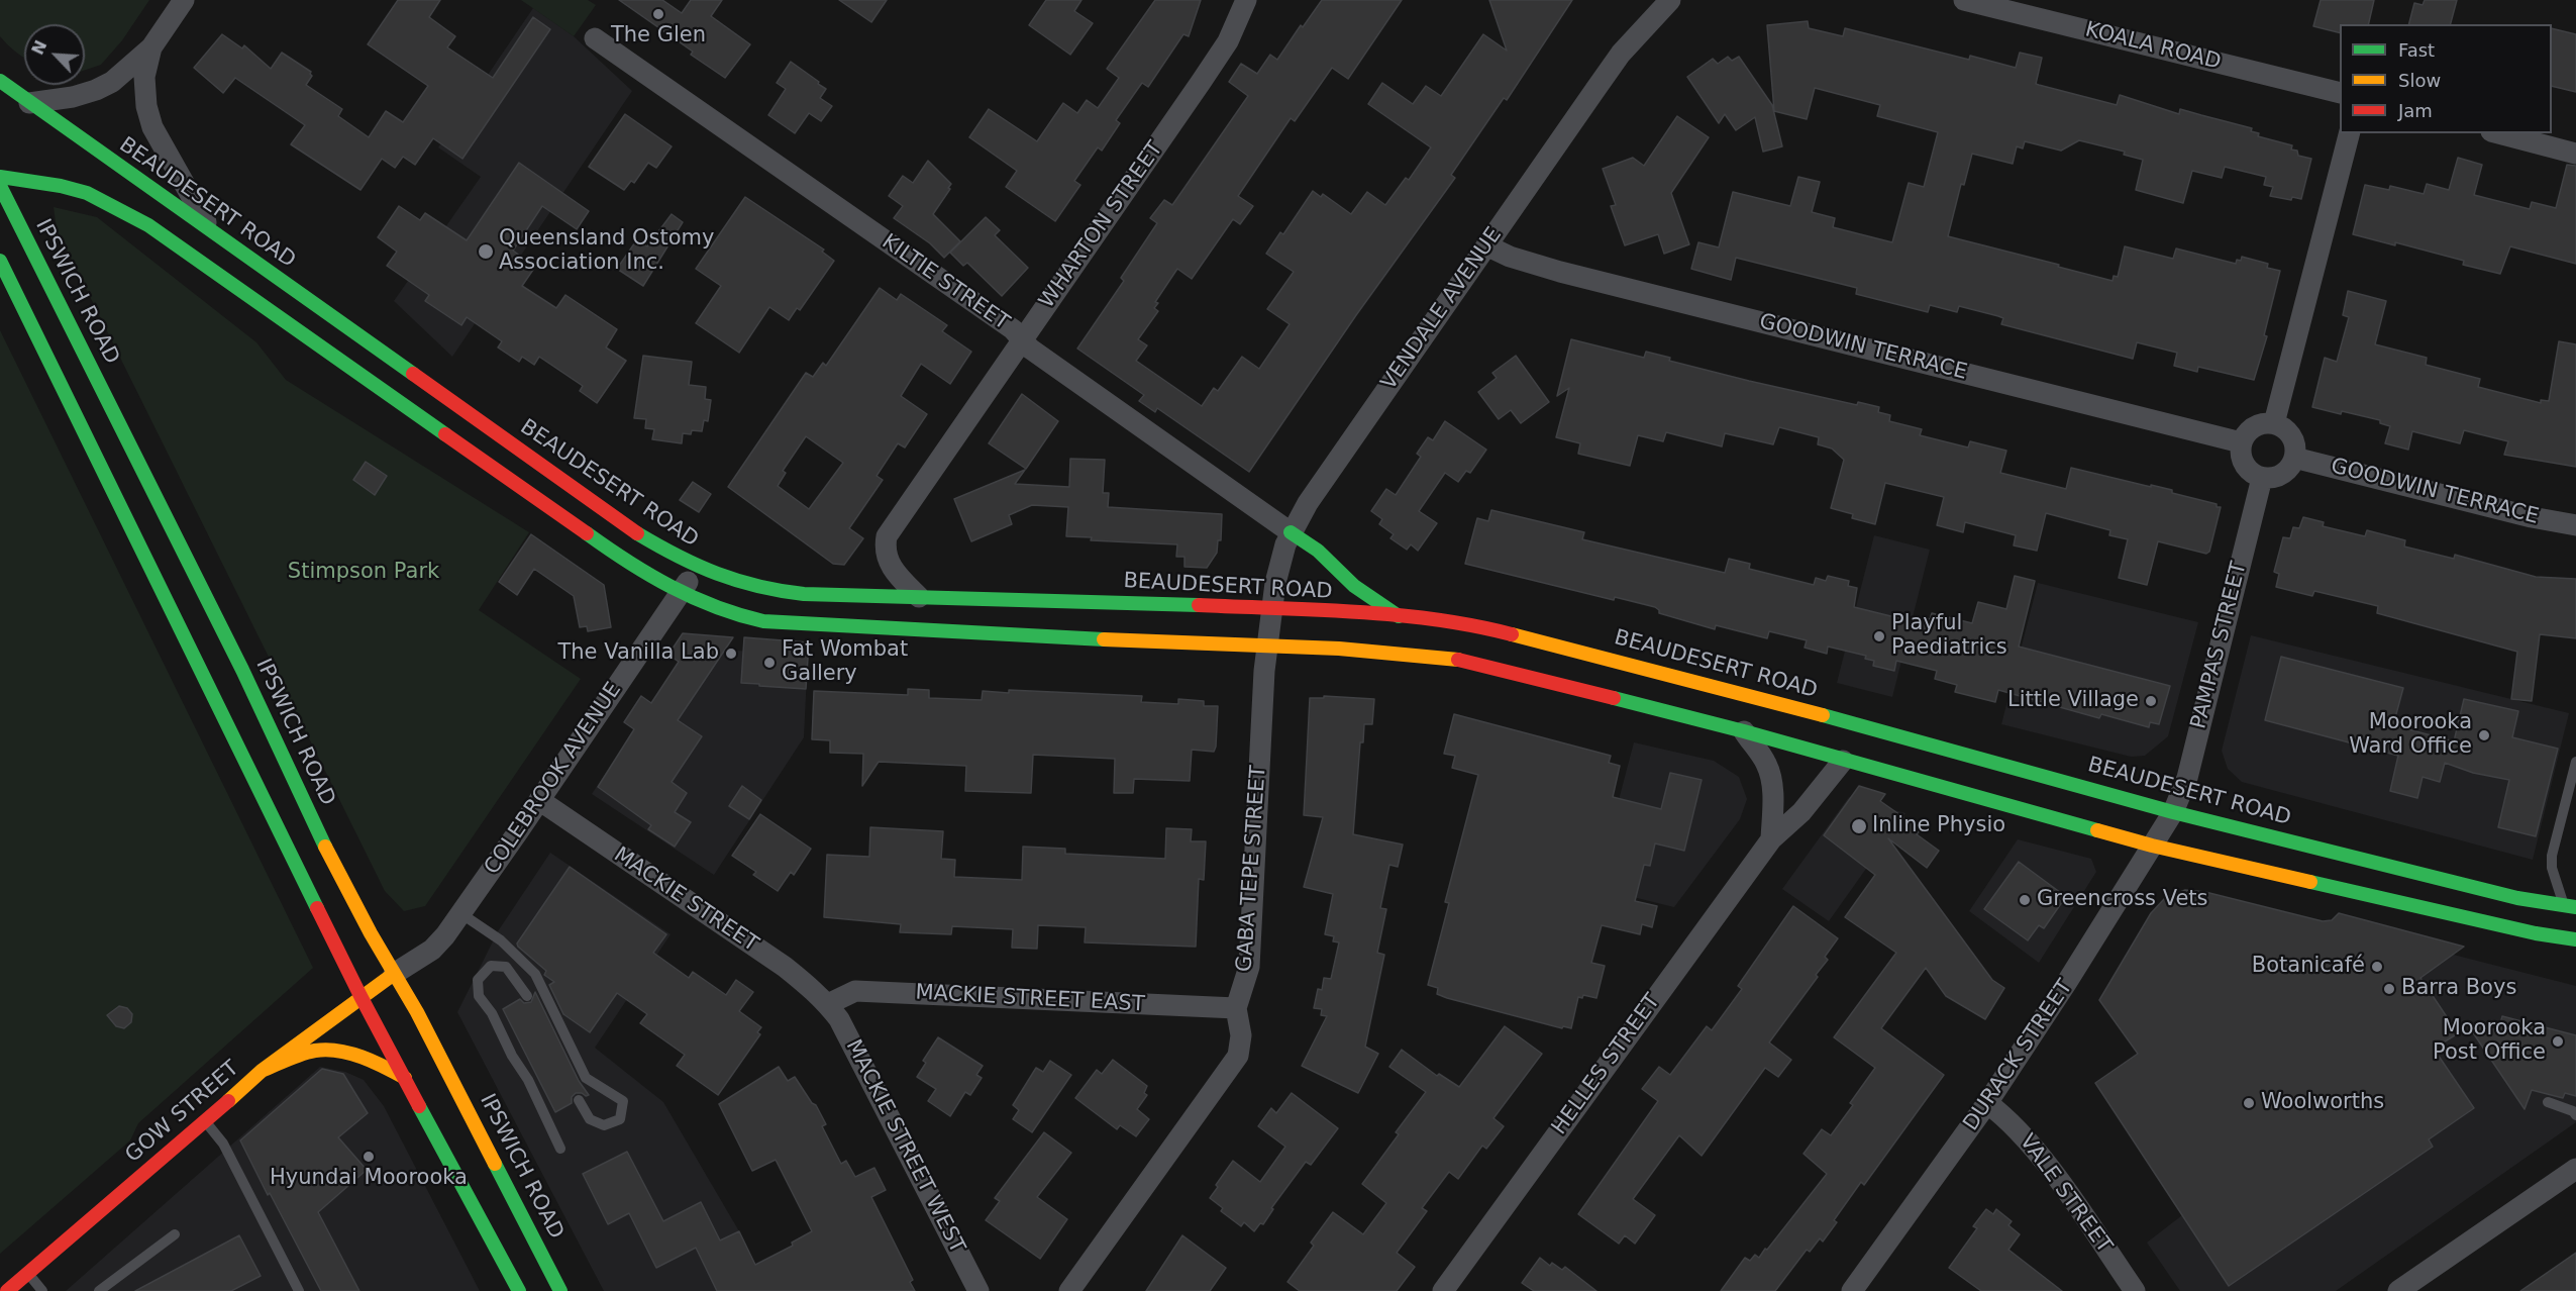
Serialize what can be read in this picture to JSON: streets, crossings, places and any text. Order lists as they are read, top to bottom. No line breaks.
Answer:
{"streets":{"main road":["BEAUDESERT ROAD","IPSWICH ROAD","GOW STREET"],"street":["KOALA ROAD","WHARTON STREET","KILTIE STREET","VENDALE AVENUE","GOODWIN TERRACE","PAMPAS STREET","COLEBROOK AVENUE","GABA TEPE STREET","MACKIE STREET","MACKIE STREET EAST","DURACK STREET","HELLES STREET","MACKIE STREET WEST","VALE STREET"]},"crossings":[["BEAUDESERT ROAD","WHARTON STREET"],["BEAUDESERT ROAD","VENDALE AVENUE"],["BEAUDESERT ROAD","PAMPAS STREET"],["BEAUDESERT ROAD","COLEBROOK AVENUE"],["BEAUDESERT ROAD","DURACK STREET"],["WHARTON STREET","KILTIE STREET"],["KILTIE STREET","VENDALE AVENUE"],["IPSWICH ROAD","COLEBROOK AVENUE"],["IPSWICH ROAD","GOW STREET"],["VENDALE AVENUE","GOODWIN TERRACE"],["VENDALE AVENUE","GABA TEPE STREET"],["GOODWIN TERRACE","PAMPAS STREET"],["PAMPAS STREET","DURACK STREET"],["COLEBROOK AVENUE","MACKIE STREET"],["COLEBROOK AVENUE","GOW STREET"],["GABA TEPE STREET","MACKIE STREET EAST"],["MACKIE STREET","MACKIE STREET EAST"],["MACKIE STREET","MACKIE STREET WEST"],["MACKIE STREET EAST","MACKIE STREET WEST"],["DURACK STREET","VALE STREET"]],"parks":["Stimpson Park"],"places":["The Glen","Queensland Ostomy Association Inc.","Playful Paediatrics","The Vanilla Lab","Fat Wombat Gallery","Little Village","Moorooka Ward Office","Inline Physio","Greencross Vets","Botanicafé","Barra Boys","Moorooka Post Office","Woolworths","Hyundai Moorooka"],"legend":["Fast","Slow","Jam"],"north":"top left"}
